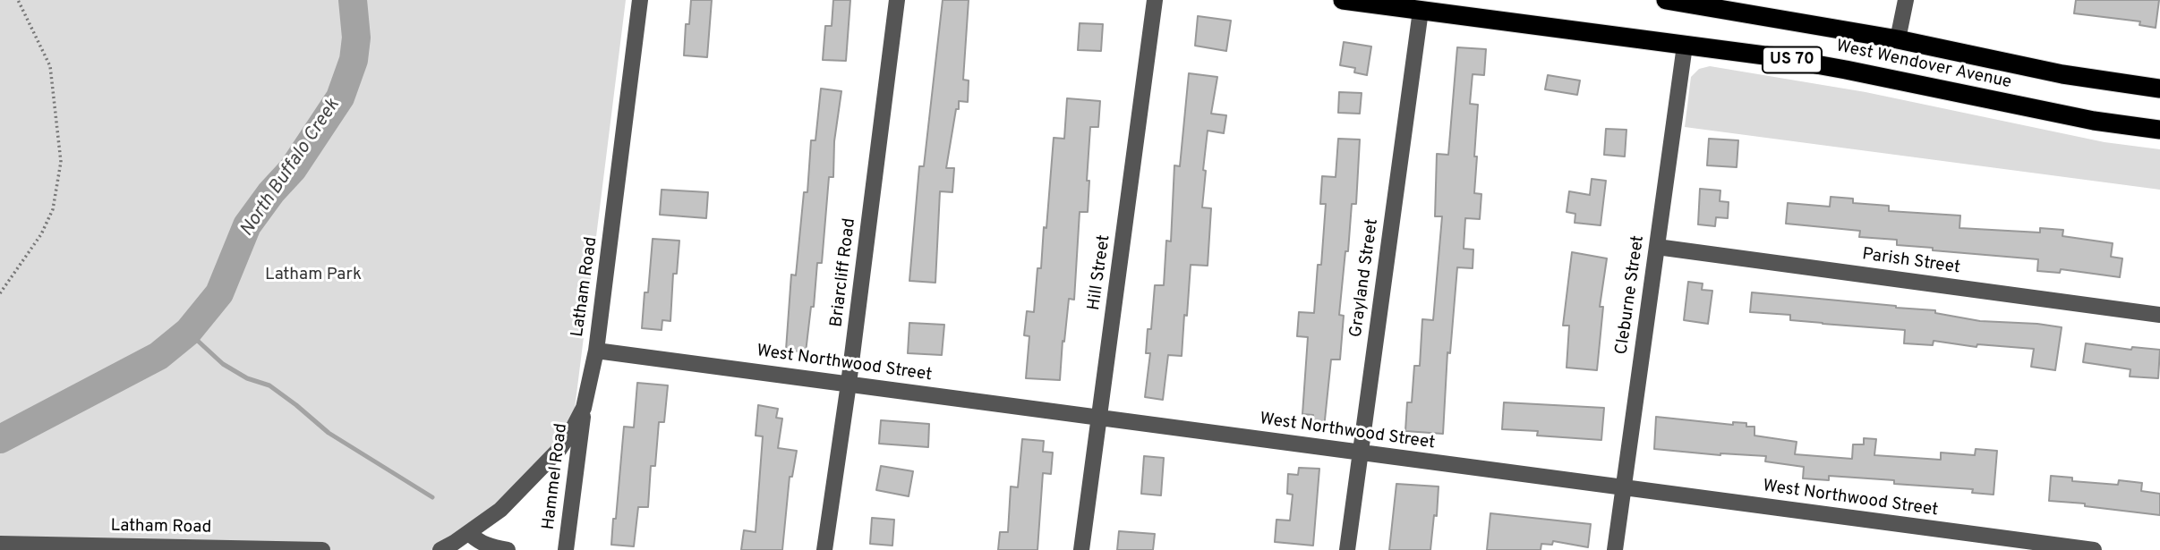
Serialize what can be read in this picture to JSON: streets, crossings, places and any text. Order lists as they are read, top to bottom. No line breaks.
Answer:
{"streets":{"highway":["US 70","West Wendover Avenue"],"street":["Parish Street","Briarcliff Road","Hill Street","Grayland Street","Latham Road","Cleburne Street","West Northwood Street","Hammel Road"]},"crossings":[["West Wendover Avenue","Grayland Street"],["West Wendover Avenue","Cleburne Street"],["Parish Street","Cleburne Street"],["Briarcliff Road","West Northwood Street"],["Hill Street","West Northwood Street"],["Grayland Street","West Northwood Street"],["Latham Road","West Northwood Street"],["Latham Road","Hammel Road"],["Cleburne Street","West Northwood Street"]],"water":["North Buffalo Creek"],"parks":["Latham Park"]}
